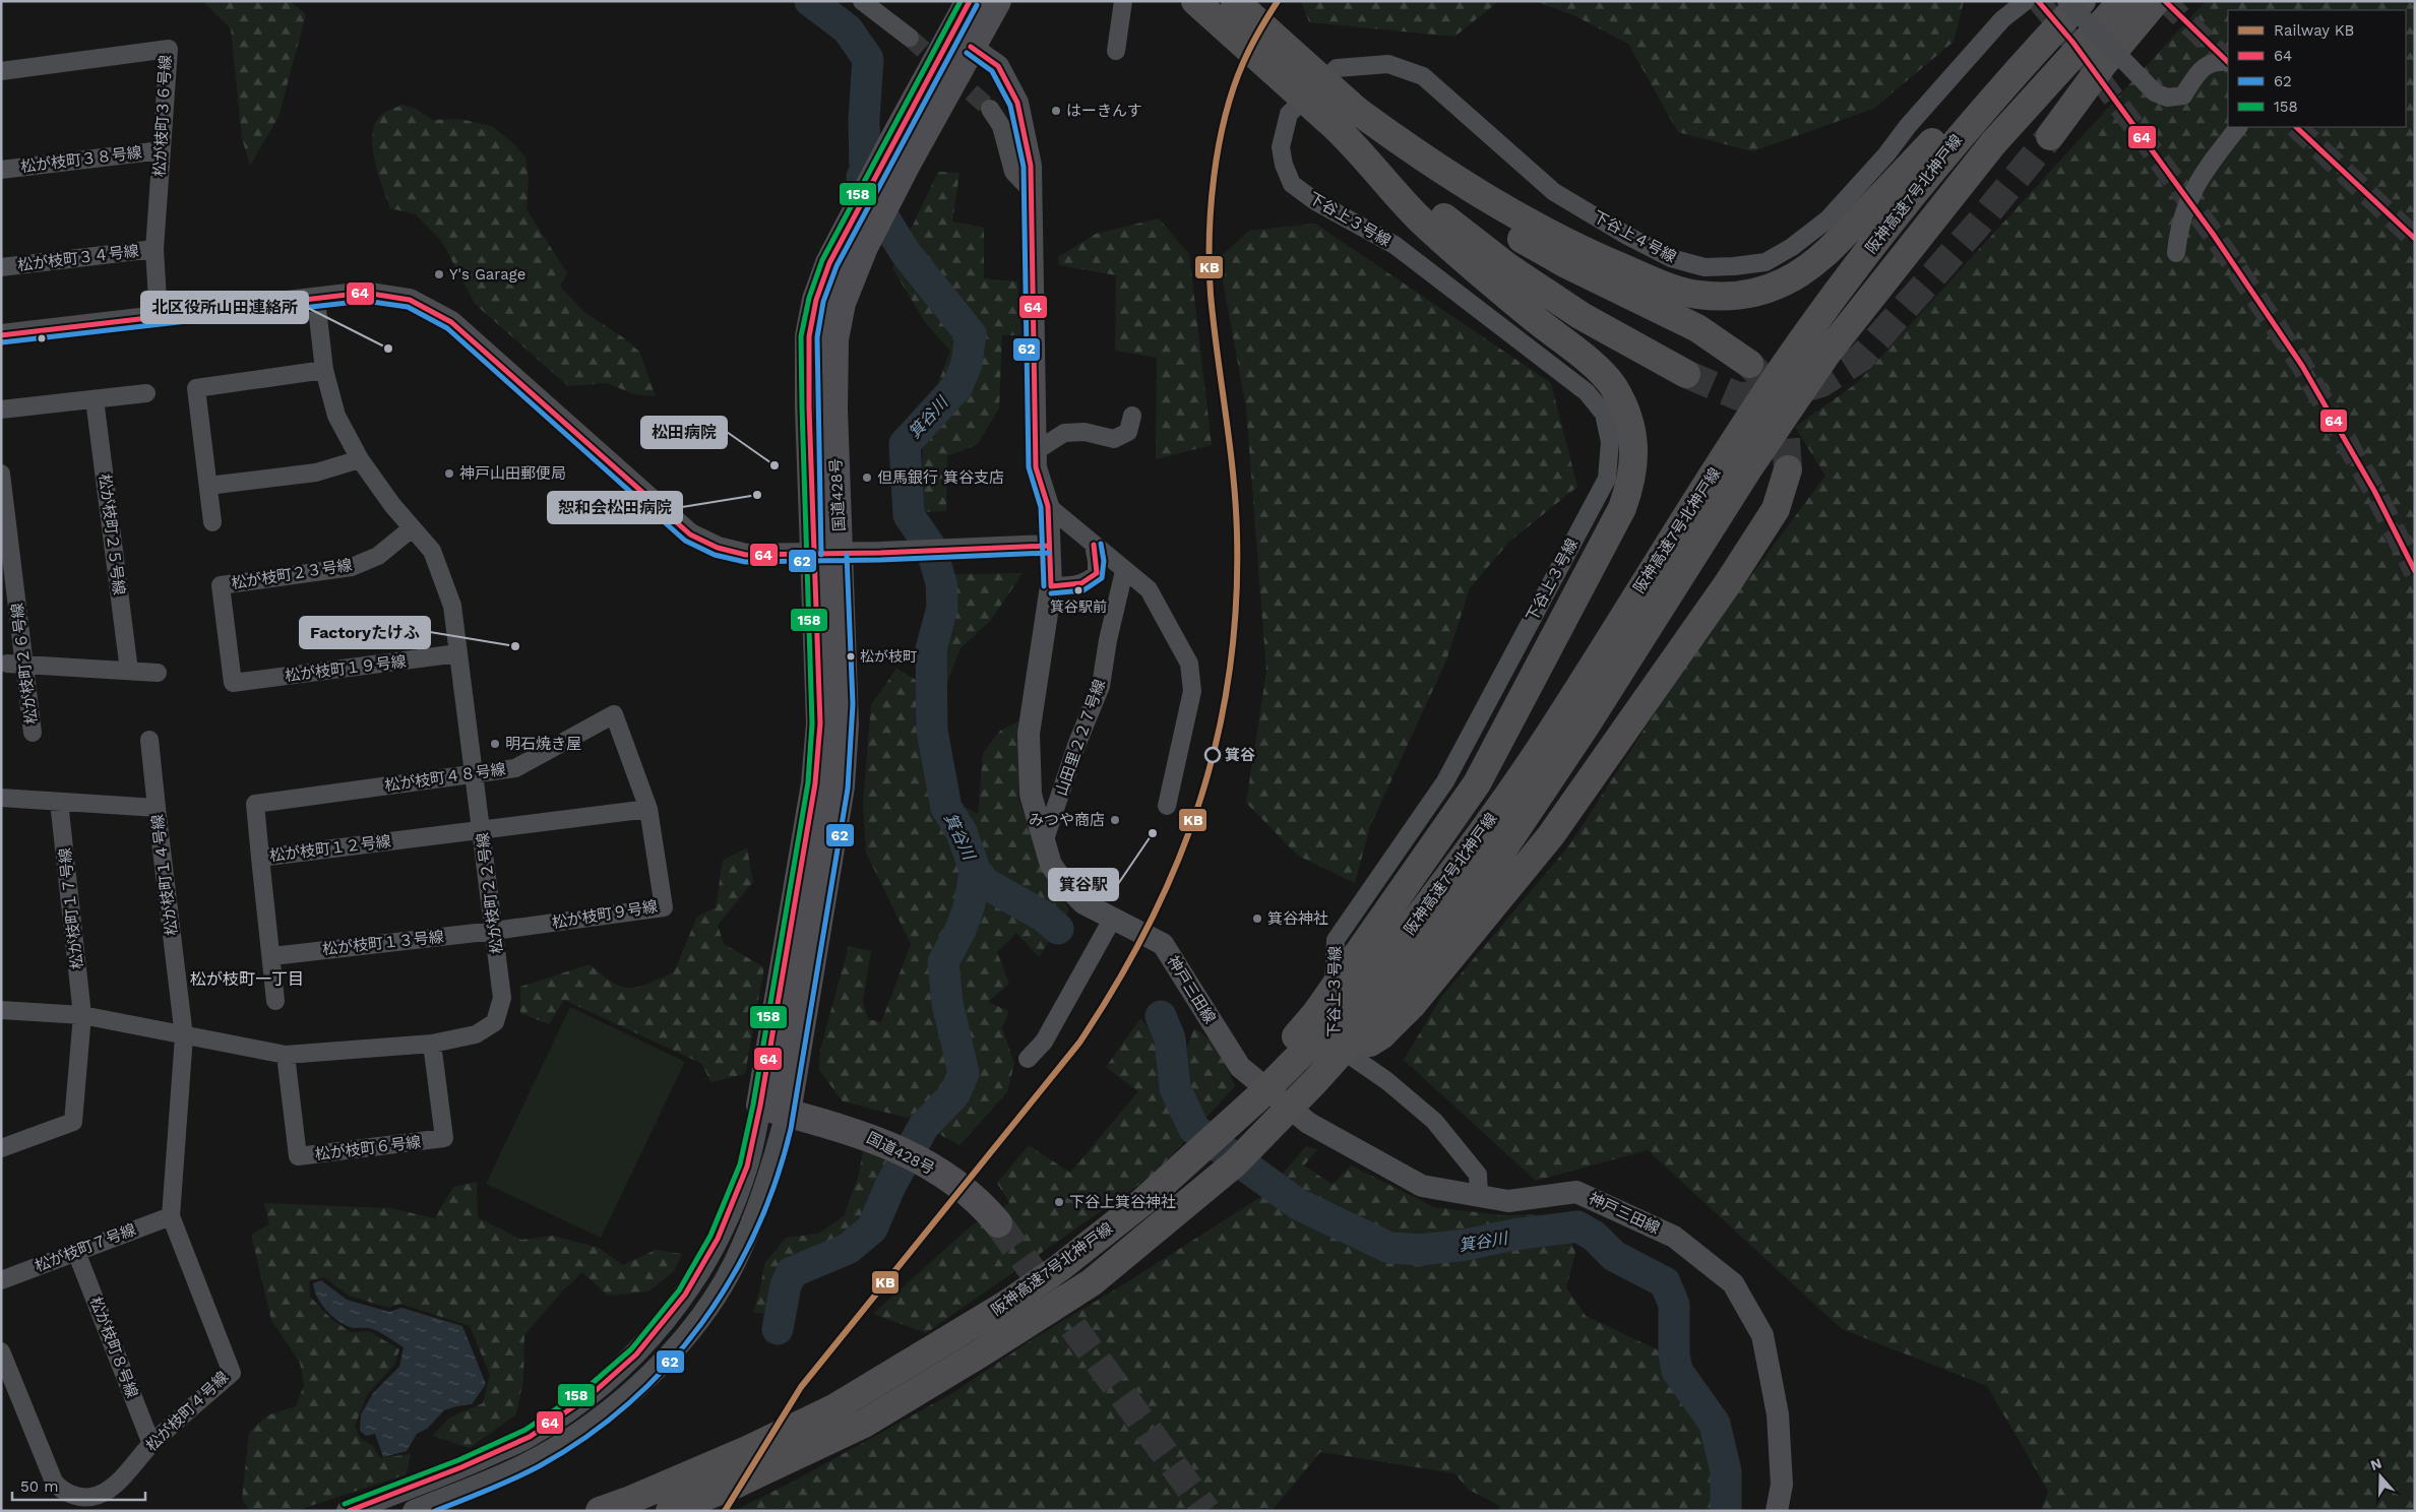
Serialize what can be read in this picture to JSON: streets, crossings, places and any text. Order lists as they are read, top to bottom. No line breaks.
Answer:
{"streets":{"highway":["阪神高速7号北神戸線","国道428号"],"street":["松が枝町３６号線","松が枝町３８号線","下谷上３号線","下谷上４号線","松が枝町３４号線","松が枝町２５号線","松が枝町２３号線","松が枝町２６号線","松が枝町１９号線","山田里２２７号線","松が枝町４８号線","松が枝町１２号線","松が枝町１４号線","松が枝町２２号線","松が枝町１７号線","松が枝町９号線","松が枝町１３号線","神戸三田線","松が枝町６号線","松が枝町７号線","松が枝町８号線","松が枝町４号線"]},"crossings":[["松が枝町３６号線","松が枝町３８号線"],["松が枝町３６号線","松が枝町３４号線"],["下谷上３号線","下谷上４号線"],["下谷上３号線","神戸三田線"],["国道428号","神戸三田線"],["松が枝町２３号線","松が枝町１９号線"],["松が枝町２３号線","松が枝町２２号線"],["松が枝町１９号線","松が枝町２２号線"],["山田里２２７号線","神戸三田線"],["松が枝町４８号線","松が枝町１２号線"],["松が枝町４８号線","松が枝町２２号線"],["松が枝町４８号線","松が枝町９号線"],["松が枝町１２号線","松が枝町２２号線"],["松が枝町１２号線","松が枝町１３号線"],["松が枝町１４号線","松が枝町２２号線"],["松が枝町１４号線","松が枝町１７号線"],["松が枝町１４号線","松が枝町４号線"],["松が枝町２２号線","松が枝町１７号線"],["松が枝町２２号線","松が枝町９号線"],["松が枝町２２号線","松が枝町１３号線"],["松が枝町２２号線","松が枝町６号線"],["松が枝町２２号線","松が枝町４号線"],["松が枝町９号線","松が枝町１３号線"],["松が枝町７号線","松が枝町８号線"],["松が枝町７号線","松が枝町４号線"],["松が枝町８号線","松が枝町４号線"]],"districts":["松が枝町一丁目"],"water":["箕谷川"],"places":["はーきんす","Y's Garage","北区役所山田連絡所","松田病院","神戸山田郵便局","但馬銀行 箕谷支店","恕和会松田病院","箕谷駅前","Factoryたけふ","松が枝町","明石焼き屋","箕谷","みつや商店","箕谷駅","箕谷神社","下谷上箕谷神社"],"lines":["rail line KB","transit line 64","transit line 158","transit line 62"],"legend":["Railway KB","64","62","158"],"scale_bar":"50 m","north":"top"}
